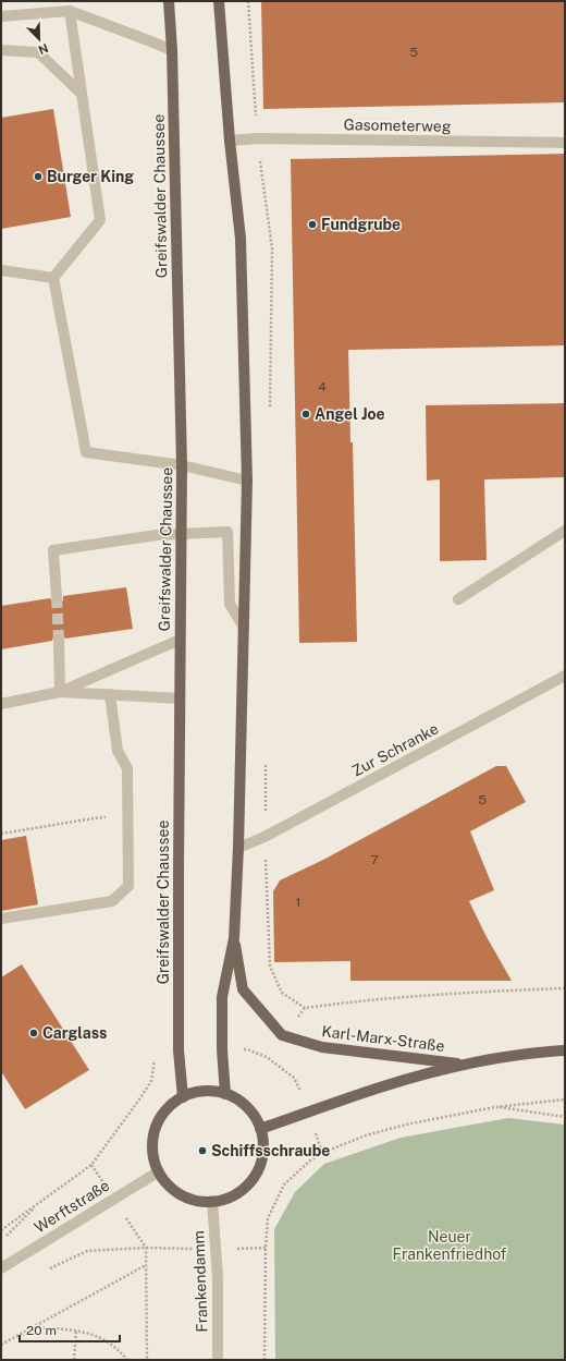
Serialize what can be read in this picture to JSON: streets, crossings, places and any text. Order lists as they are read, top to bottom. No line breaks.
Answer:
{"streets":{"main road":["Greifswalder Chaussee","Karl-Marx-Straße"],"street":["Gasometerweg","Zur Schranke","Werftstraße","Frankendamm"]},"crossings":[["Greifswalder Chaussee","Karl-Marx-Straße"],["Greifswalder Chaussee","Werftstraße"],["Greifswalder Chaussee","Frankendamm"],["Karl-Marx-Straße","Werftstraße"],["Karl-Marx-Straße","Frankendamm"],["Werftstraße","Frankendamm"]],"parks":["Neuer Frankenfriedhof"],"places":["Burger King","Fundgrube","Angel Joe","Carglass","Schiffsschraube"],"house_numbers":["5","4","5","7","1"],"scale_bar":"20 m","north":"bottom right"}
